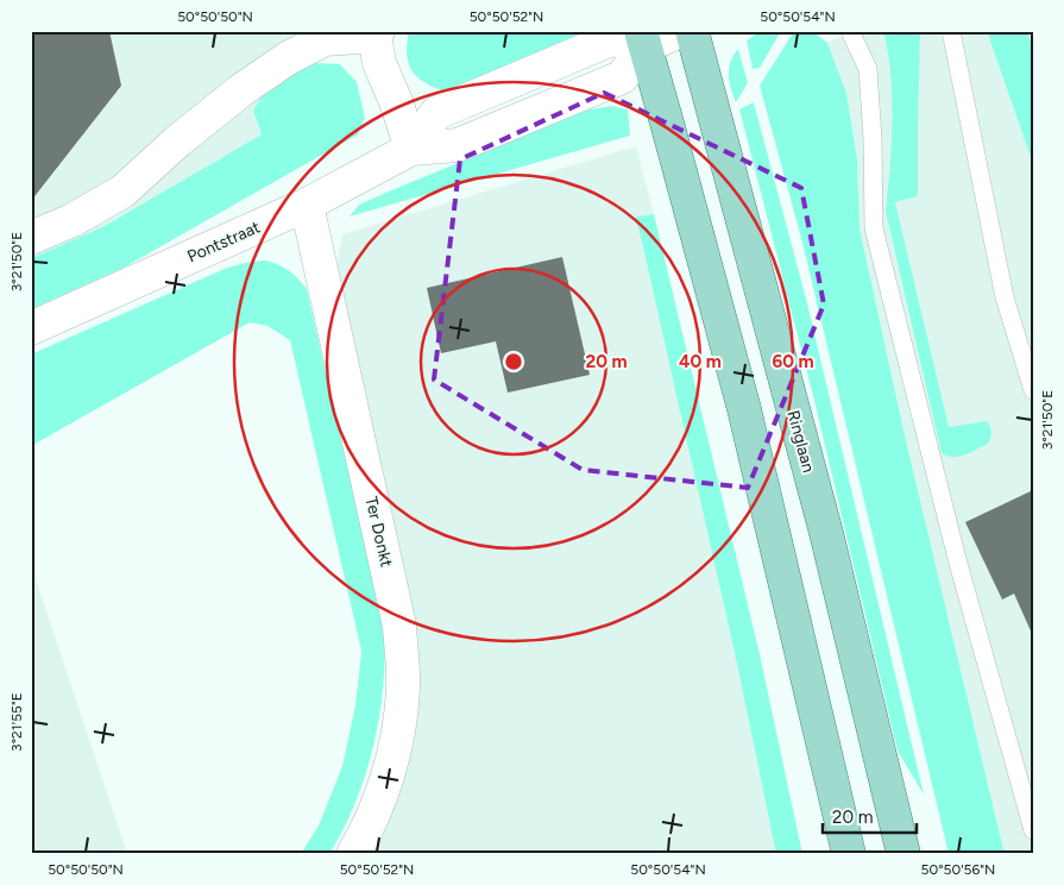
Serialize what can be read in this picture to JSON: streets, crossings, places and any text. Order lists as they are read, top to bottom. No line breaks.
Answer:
{"streets":{"main road":["Ringlaan"],"street":["Pontstraat","Ter Donkt"]},"crossings":[["Pontstraat","Ter Donkt"]],"scale_bar":"20 m","coordinates":["50°50'50\"N","50°50'52\"N","50°50'54\"N","3°21'50\"E","3°21'55\"E","50°50'56\"N"],"rings":["20 m","40 m","60 m"]}
